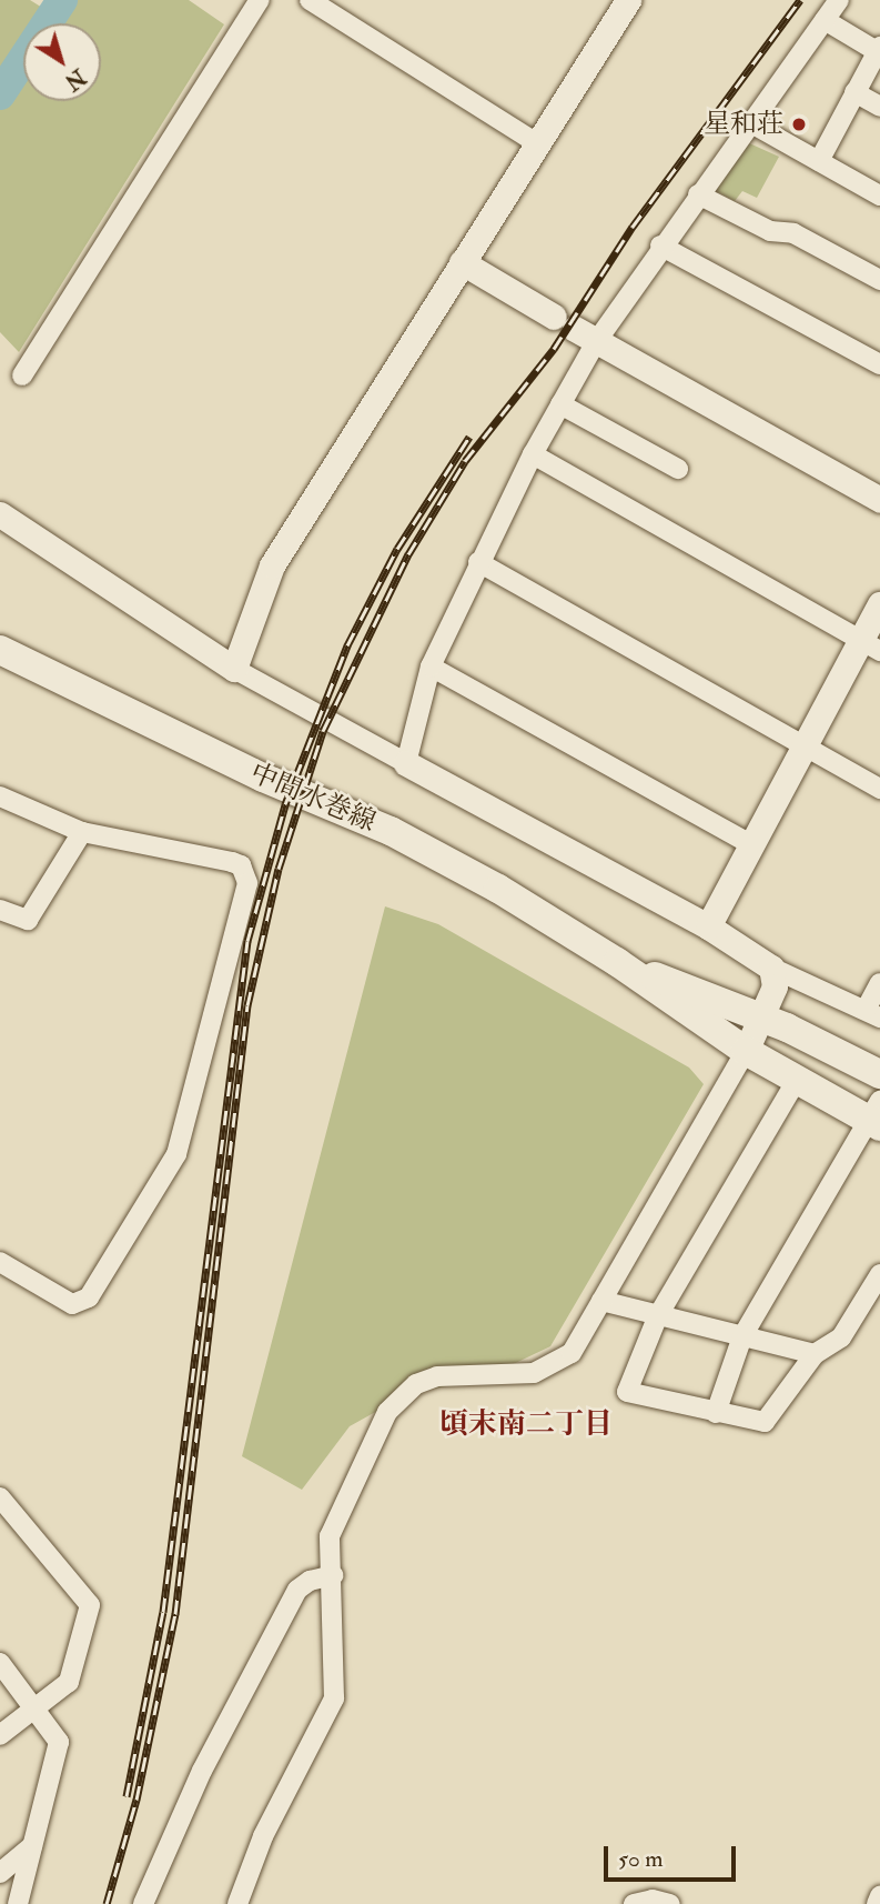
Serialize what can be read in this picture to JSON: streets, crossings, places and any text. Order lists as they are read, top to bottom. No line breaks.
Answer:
{"streets":{"main road":["中間水巻線"]},"districts":["頃末南二丁目"],"places":["星和荘"],"scale_bar":"50 m","north":"bottom right"}
